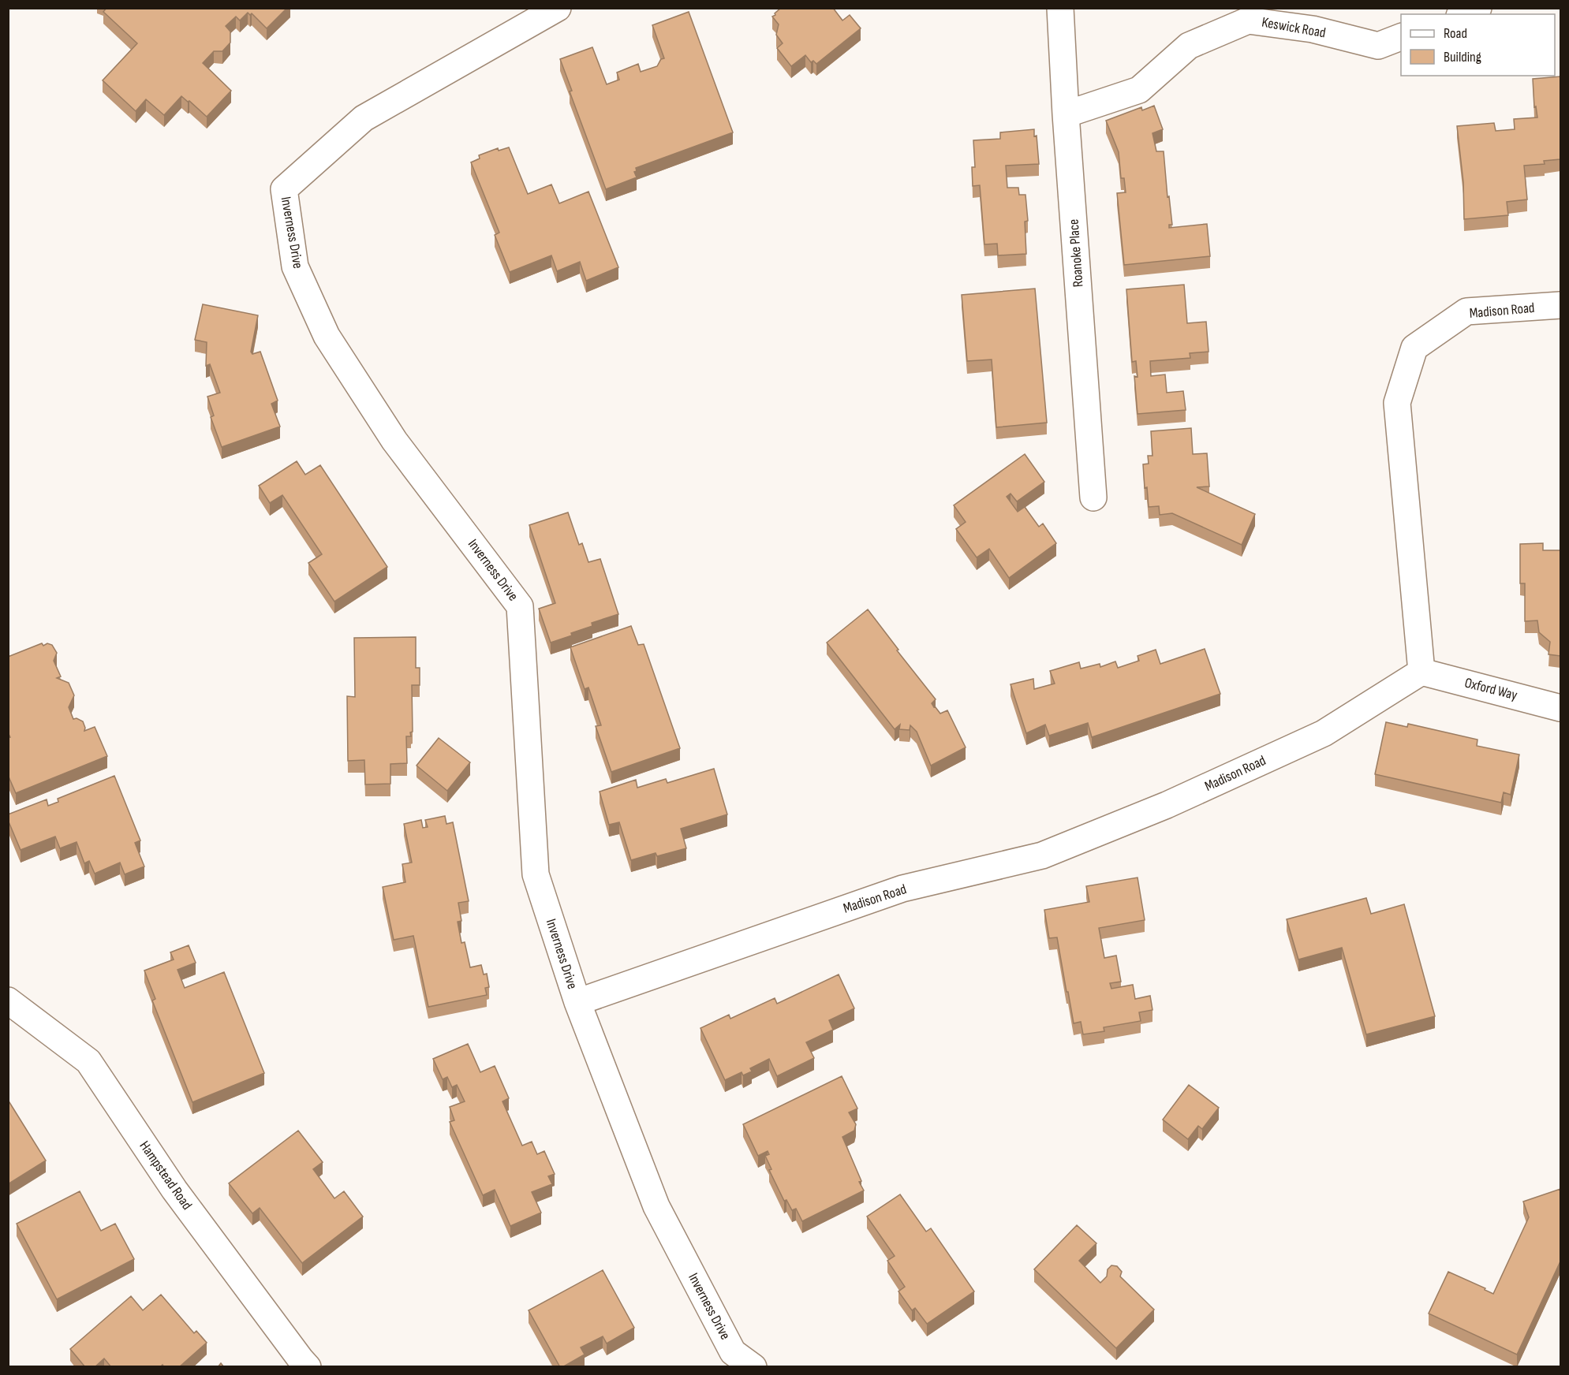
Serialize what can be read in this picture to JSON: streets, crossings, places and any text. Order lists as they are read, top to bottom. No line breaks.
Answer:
{"streets":{"street":["Keswick Road","Inverness Drive","Roanoke Place","Madison Road","Oxford Way","Hampstead Road"]},"crossings":[["Keswick Road","Roanoke Place"],["Inverness Drive","Madison Road"],["Madison Road","Oxford Way"]],"legend":["Road","Building"]}
